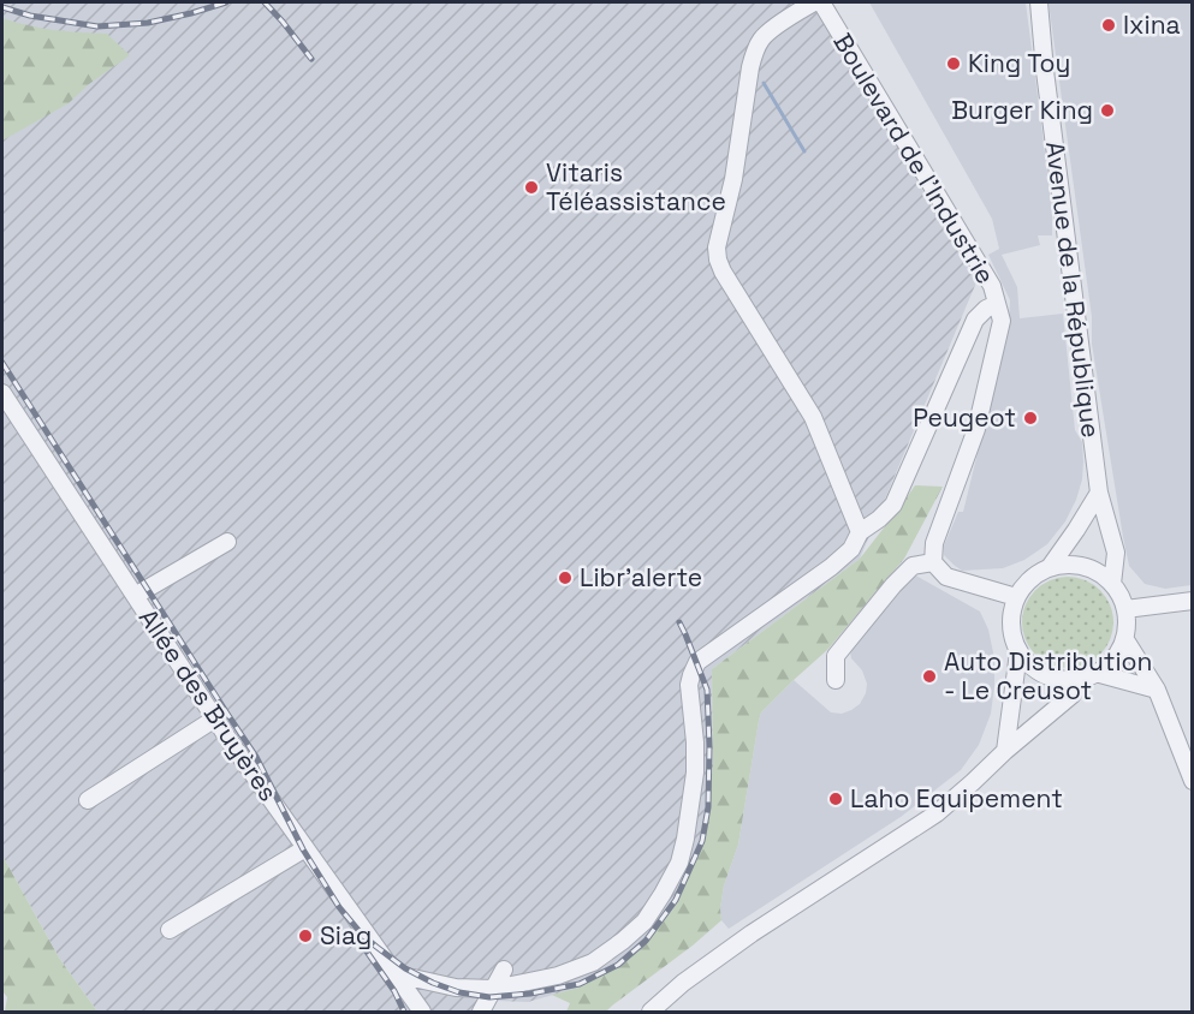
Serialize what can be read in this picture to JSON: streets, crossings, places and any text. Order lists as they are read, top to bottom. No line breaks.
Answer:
{"streets":{"street":["Boulevard de l'Industrie","Avenue de la République","Allée des Bruyères"]},"places":["Ixina","King Toy","Burger King","Vitaris Téléassistance","Peugeot","Libr'alerte","Auto Distribution - Le Creusot","Laho Equipement","Siag"]}
